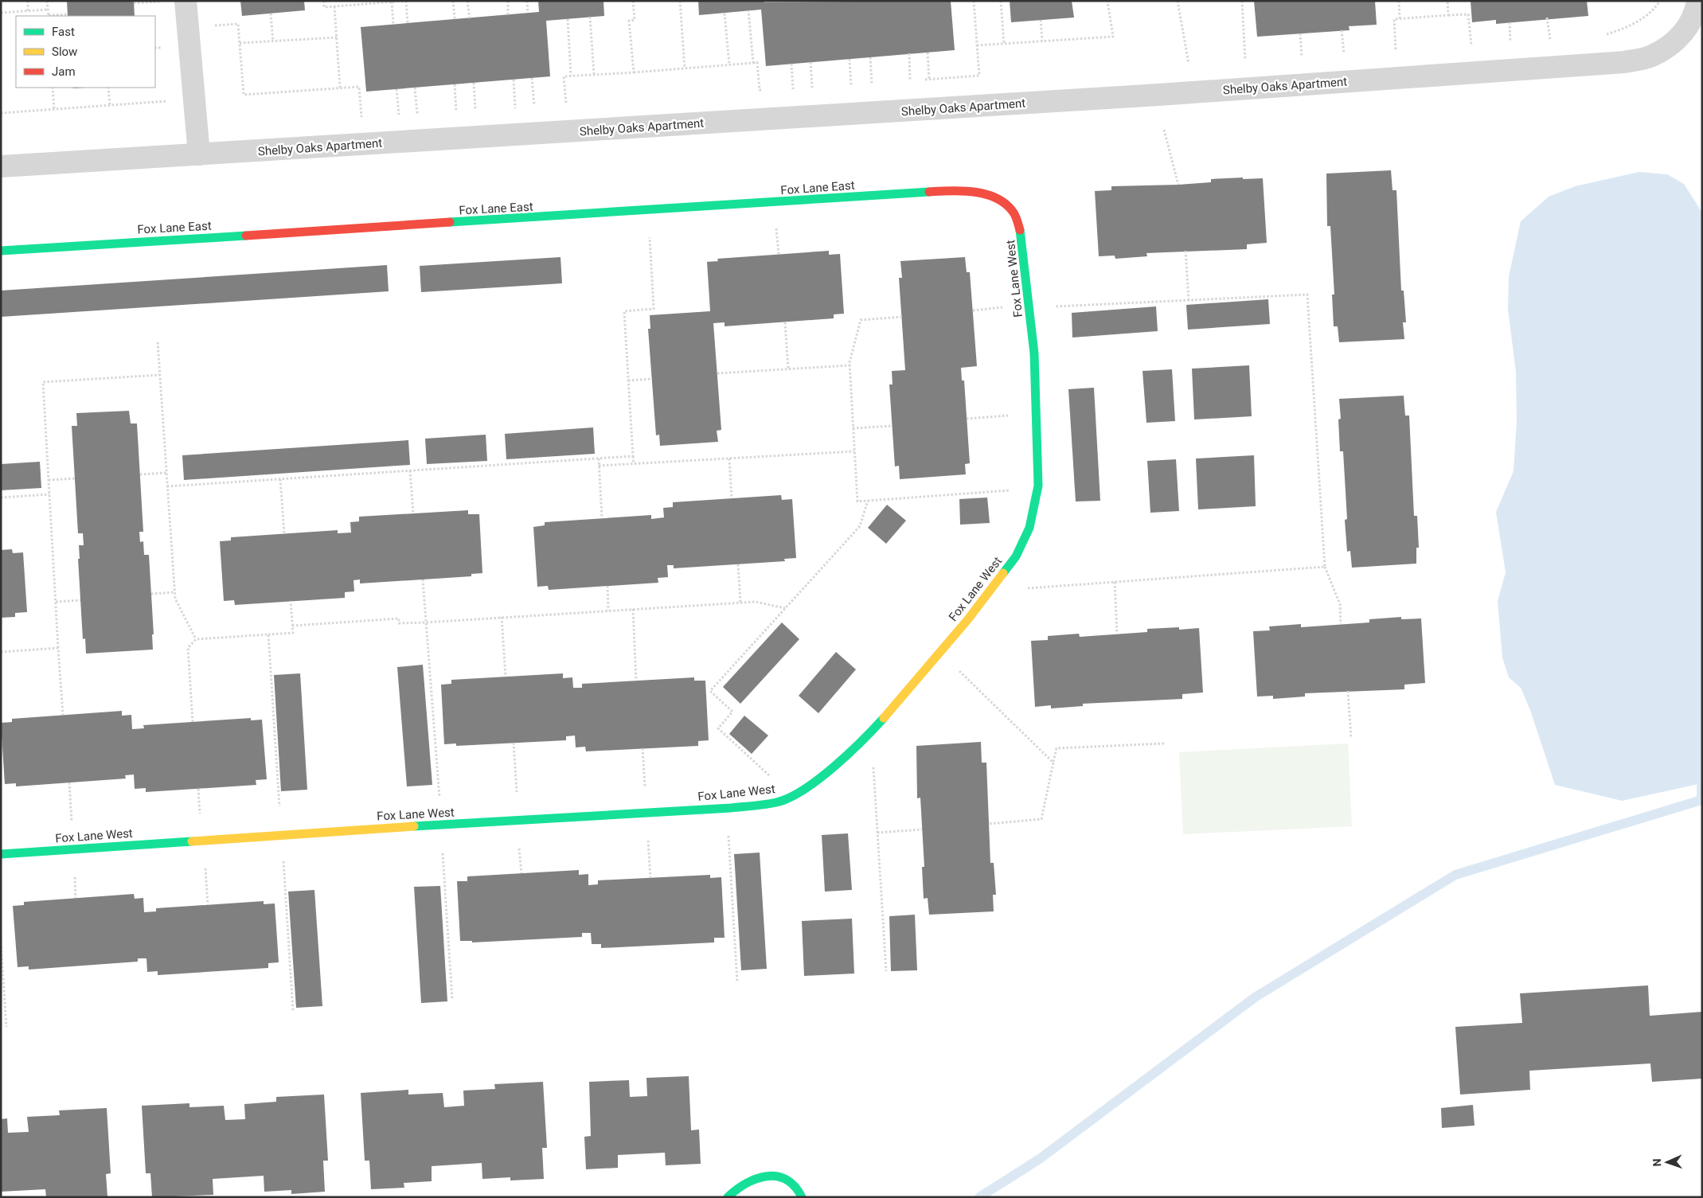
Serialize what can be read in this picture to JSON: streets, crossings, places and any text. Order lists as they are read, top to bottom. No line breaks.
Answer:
{"streets":{"street":["Shelby Oaks Apartment","Fox Lane East","Fox Lane West"]},"crossings":[["Fox Lane East","Fox Lane West"]],"legend":["Fast","Slow","Jam"],"north":"left"}
